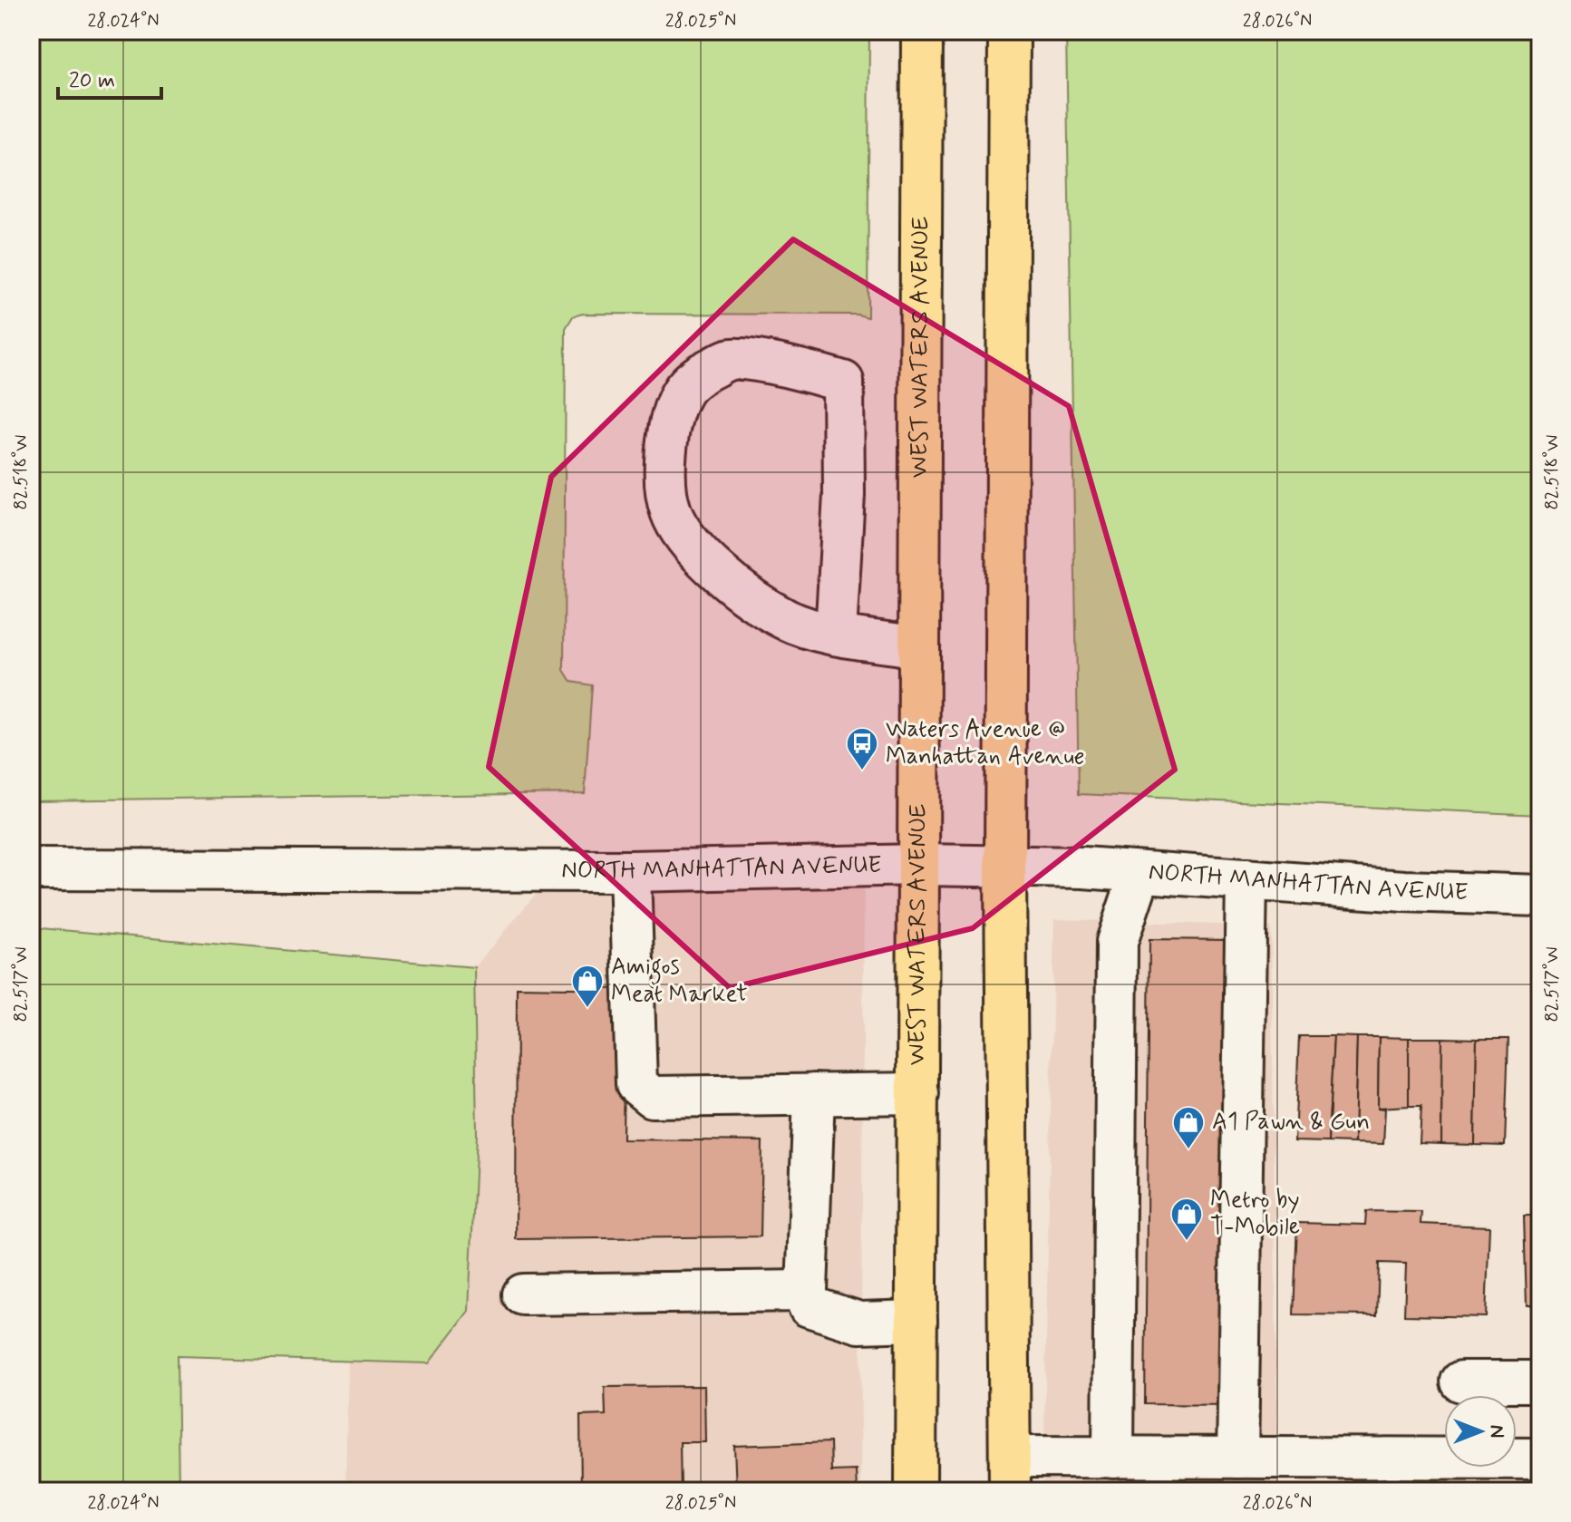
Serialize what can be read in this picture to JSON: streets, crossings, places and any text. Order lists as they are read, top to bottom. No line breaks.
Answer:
{"streets":{"main road":["WEST WATERS AVENUE"],"street":["NORTH MANHATTAN AVENUE"]},"crossings":[["WEST WATERS AVENUE","NORTH MANHATTAN AVENUE"]],"places":{"bus stop":["Waters Avenue @ Manhattan Avenue"],"shop":["Amigos Meat Market","A1 Pawn & Gun","Metro by T-Mobile"]},"scale_bar":"20 m","north":"right","coordinates":["28.024°N","28.025°N","28.026°N","82.518°W","82.517°W"]}
